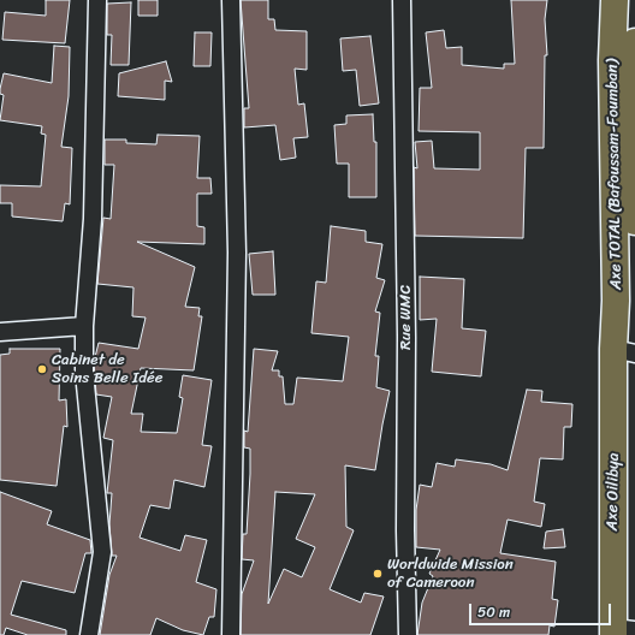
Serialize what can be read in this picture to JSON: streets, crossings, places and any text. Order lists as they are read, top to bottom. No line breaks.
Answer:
{"streets":{"highway":["Axe TOTAL (Bafoussam-Foumban)","Axe Oilibya"],"street":["Rue WMC"]},"crossings":[["Axe TOTAL (Bafoussam-Foumban)","Axe Oilibya"]],"places":["Cabinet de Soins Belle Idée","Worldwide Mission of Cameroon"],"scale_bar":"50 m"}
